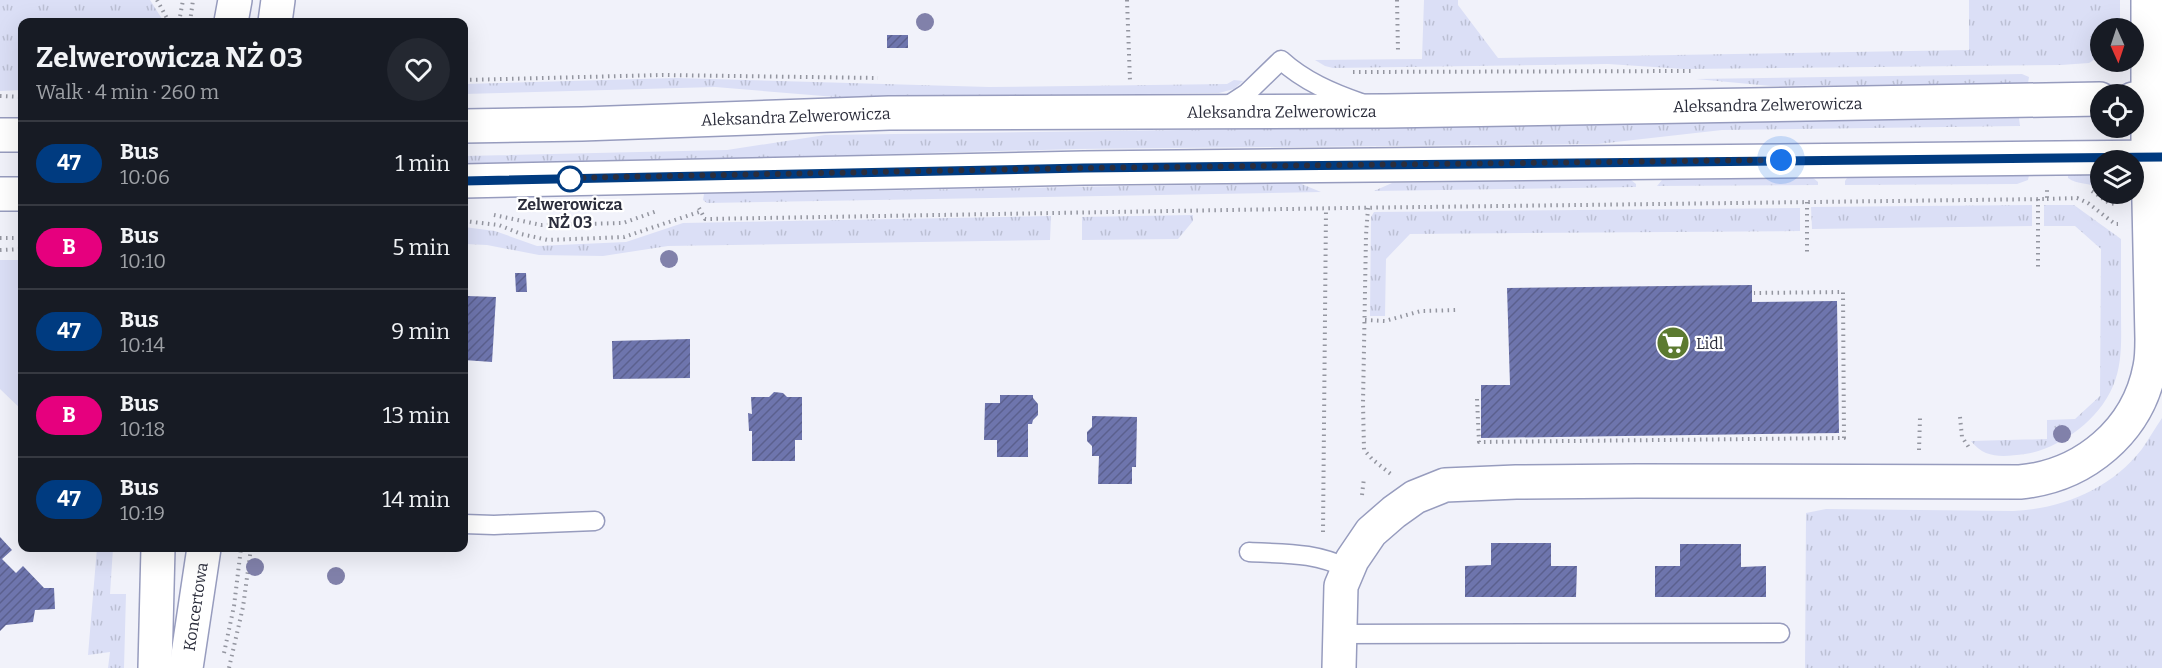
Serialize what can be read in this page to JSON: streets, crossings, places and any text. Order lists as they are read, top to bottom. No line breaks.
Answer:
{"streets":{"street":["Aleksandra Zelwerowicza","Koncertowa"]},"places":{"other":["Zelwerowicza NŻ 03"],"supermarket":["Lidl"]},"lines":["bus line 47"],"north":"bottom","page":{"heading":["Zelwerowicza NŻ 03","Walk · 4 min · 260 m"],"list":[{"mark":"47","name":"Bus","note":"10:06","value":"1 min"},{"mark":"B","name":"Bus","note":"10:10","value":"5 min"},{"mark":"47","name":"Bus","note":"10:14","value":"9 min"},{"mark":"B","name":"Bus","note":"10:18","value":"13 min"},{"mark":"47","name":"Bus","note":"10:19","value":"14 min"}]}}
